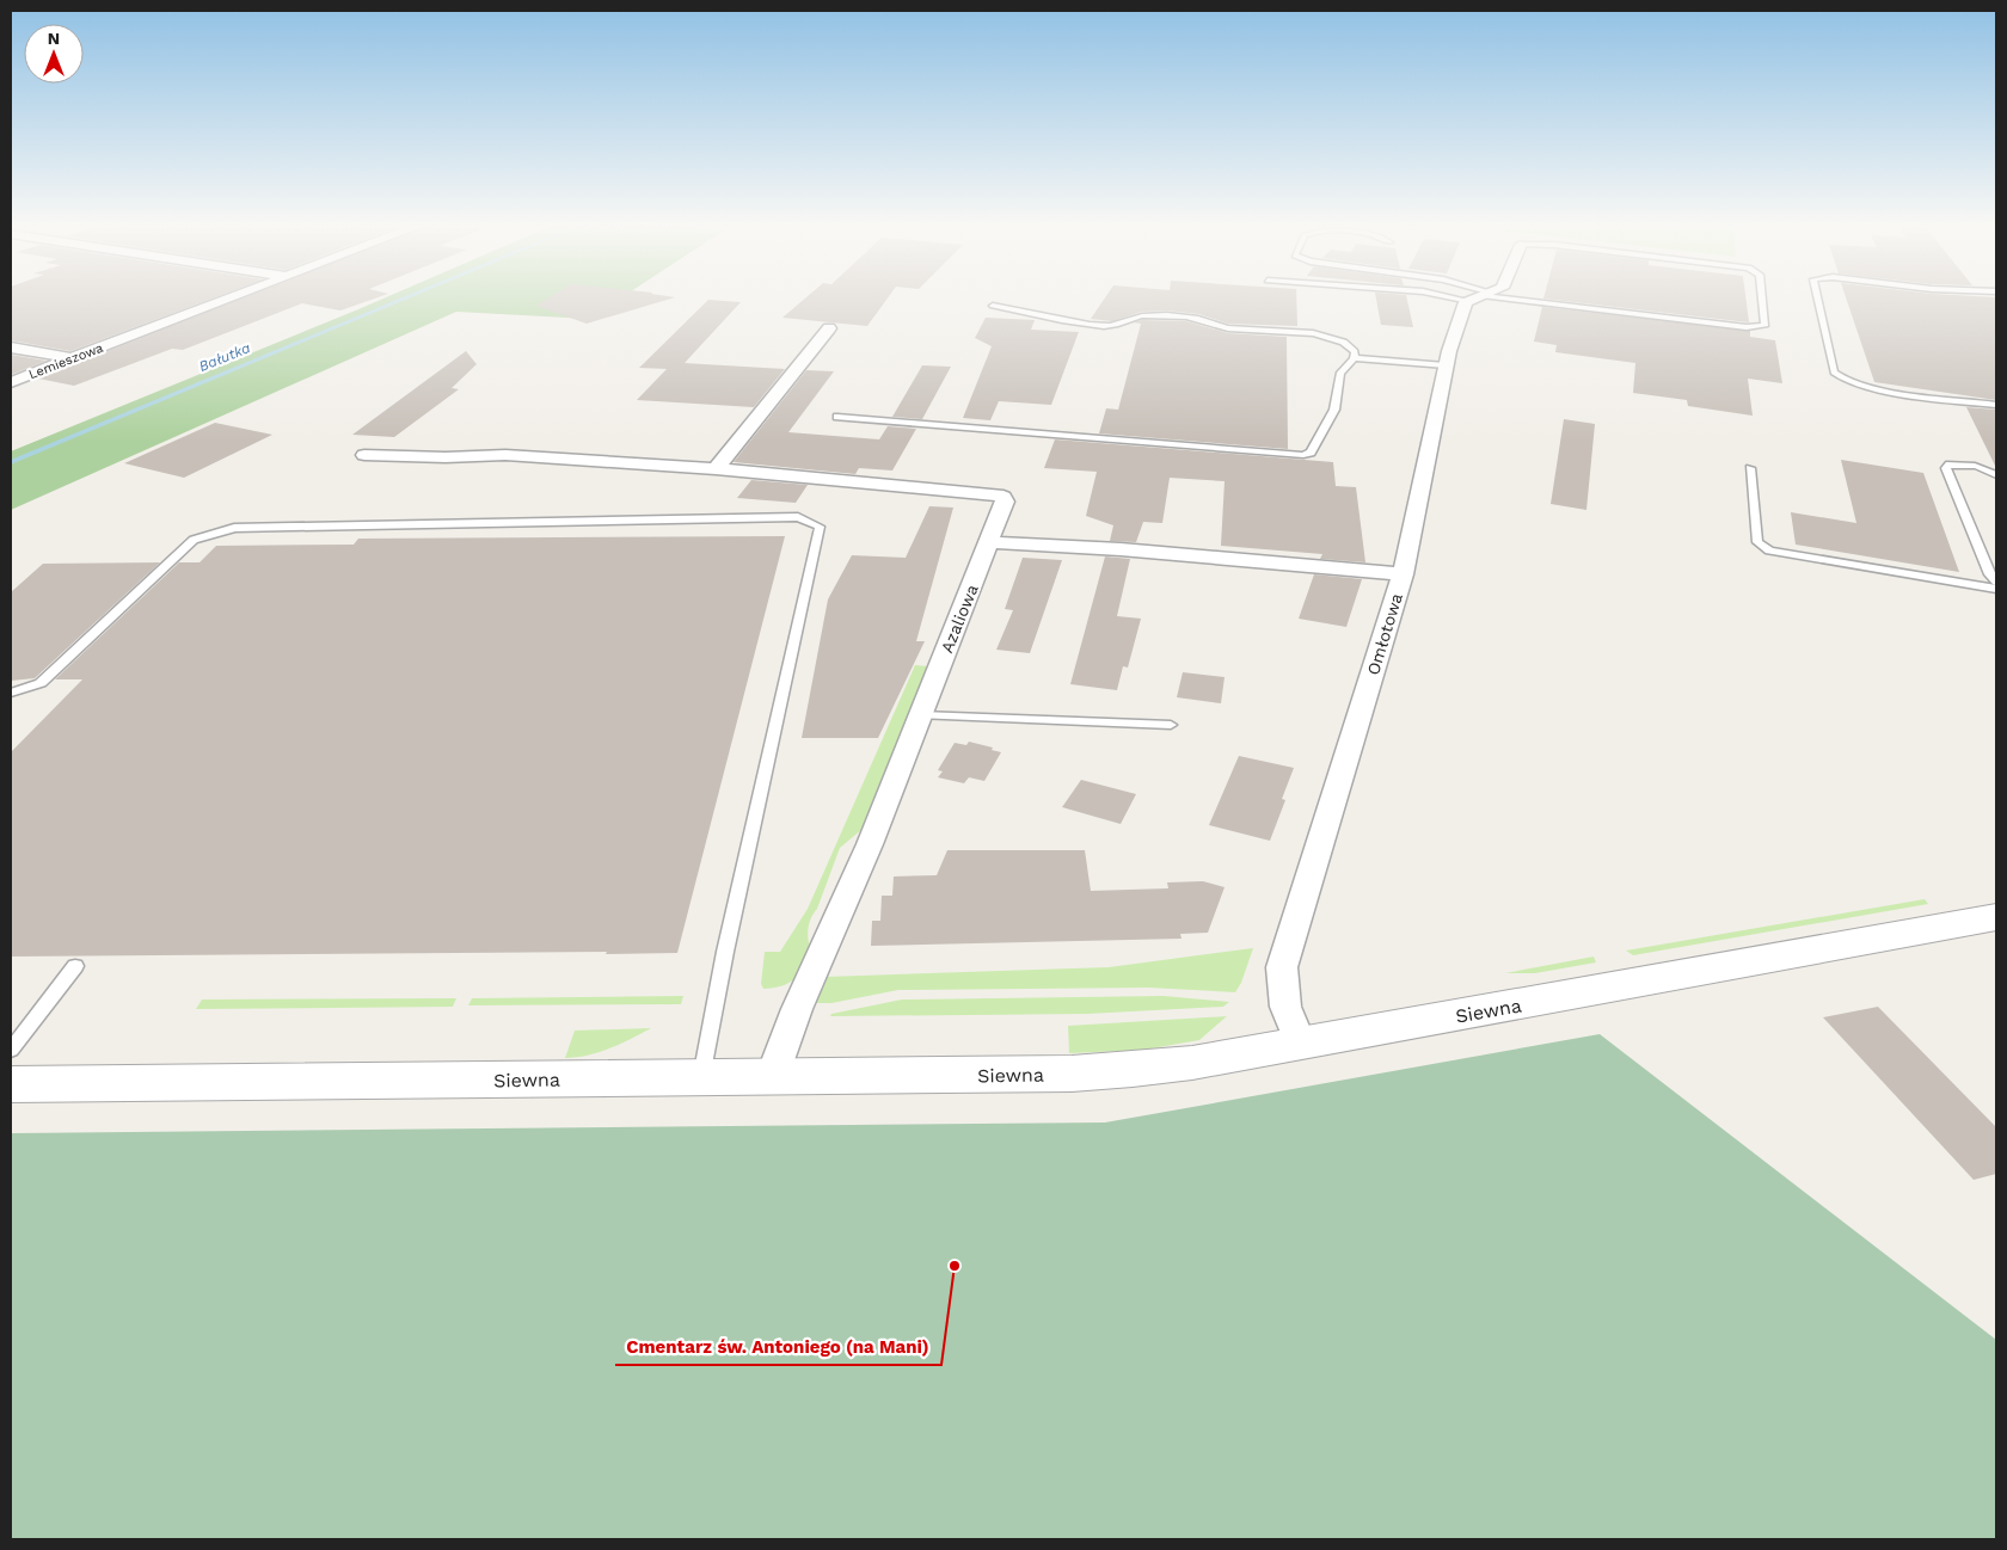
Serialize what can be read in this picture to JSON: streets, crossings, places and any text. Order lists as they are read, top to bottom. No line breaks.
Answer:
{"streets":{"street":["Lemieszowa","Azaliowa","Omłotowa","Siewna"]},"crossings":[["Azaliowa","Siewna"],["Omłotowa","Siewna"]],"water":["Bałutka"],"places":["Cmentarz św. Antoniego (na Mani)"],"north":"top"}
